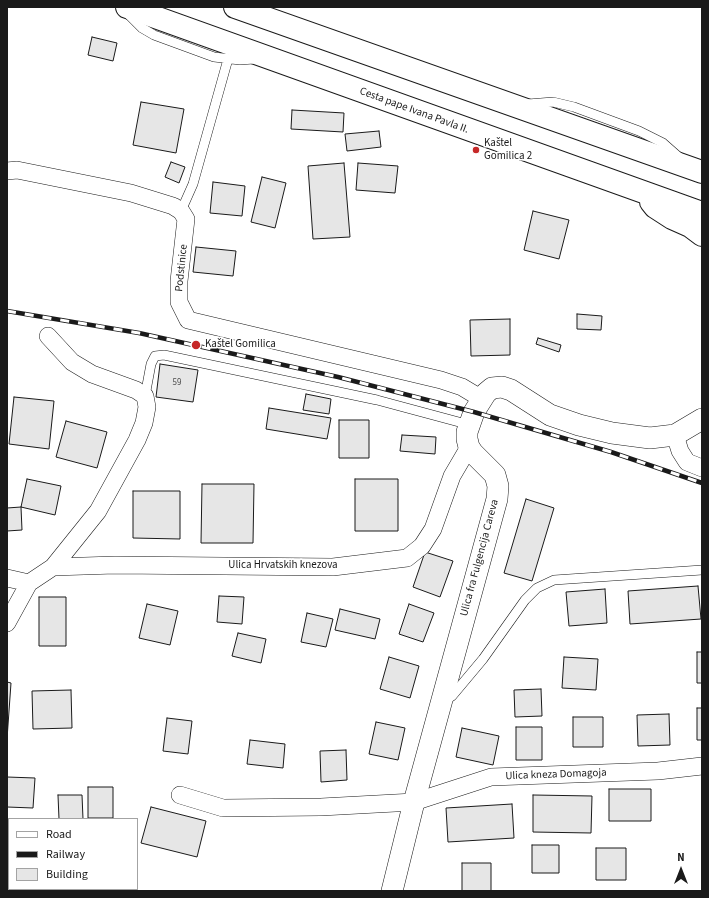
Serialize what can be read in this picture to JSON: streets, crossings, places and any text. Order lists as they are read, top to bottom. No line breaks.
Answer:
{"streets":{"main road":["Cesta pape Ivana Pavla II."],"street":["Podstinice","Ulica fra Fulgencija Careva","Ulica Hrvatskih knezova","Ulica kneza Domagoja"]},"crossings":[["Ulica fra Fulgencija Careva","Ulica Hrvatskih knezova"],["Ulica fra Fulgencija Careva","Ulica kneza Domagoja"]],"places":["Kaštel Gomilica 2","Kaštel Gomilica"],"house_numbers":["59"],"legend":["Road","Railway","Building"],"north":"top"}
